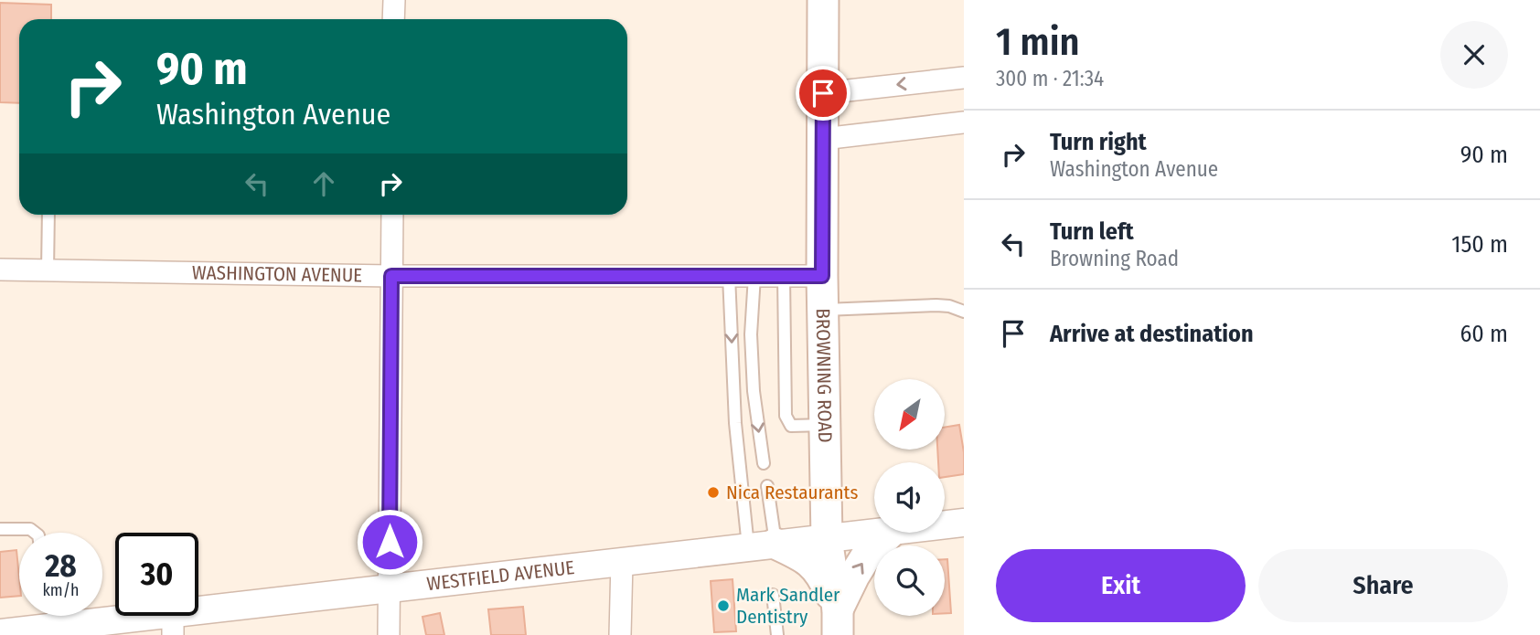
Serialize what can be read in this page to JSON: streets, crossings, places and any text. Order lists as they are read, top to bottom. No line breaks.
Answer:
{"streets":{"main road":["BROWNING ROAD"],"street":["WASHINGTON AVENUE","WESTFIELD AVENUE"]},"crossings":[["WASHINGTON AVENUE","BROWNING ROAD"],["BROWNING ROAD","WESTFIELD AVENUE"]],"places":["Nica Restaurants","Mark Sandler Dentistry"],"north":"bottom left","page":{"heading":["1 min","300 m · 21:34"],"turn":["90 m","Washington Avenue"],"list":[{"name":"Turn right","note":"Washington Avenue","value":"90 m"},{"name":"Turn left","note":"Browning Road","value":"150 m"},{"name":"Arrive at destination","value":"60 m"}],"speed":"28 km/h","limit":"30","buttons":["Exit","Share"]}}
